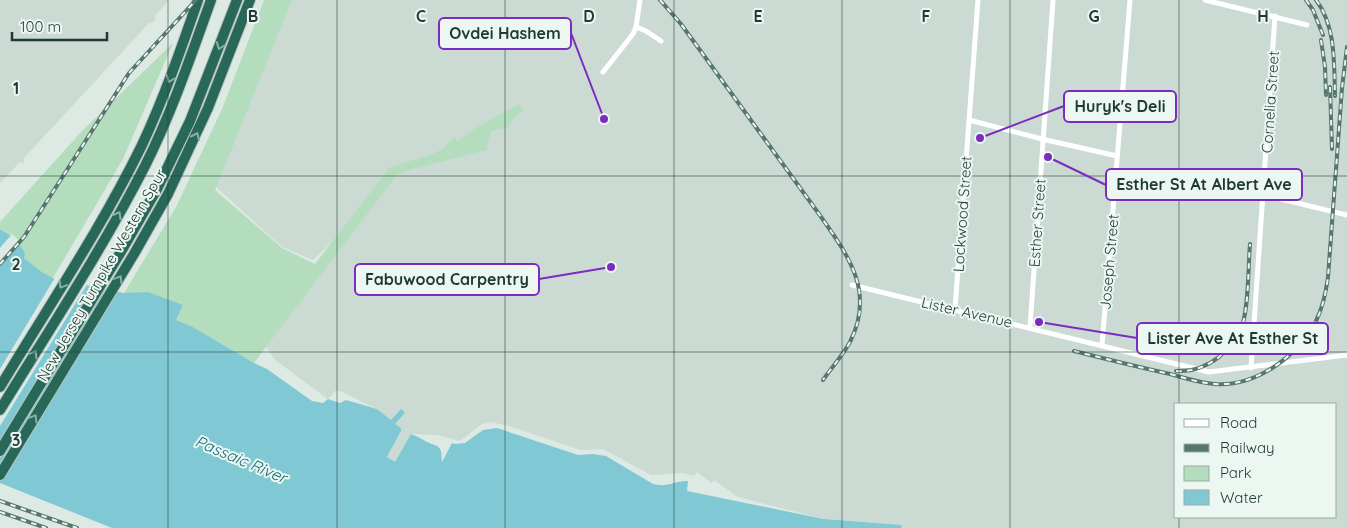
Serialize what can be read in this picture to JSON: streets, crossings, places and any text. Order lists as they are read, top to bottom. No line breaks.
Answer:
{"streets":{"highway":["New Jersey Turnpike Western Spur"],"street":["Cornelia Street","Lockwood Street","Esther Street","Joseph Street","Lister Avenue"]},"crossings":[["Cornelia Street","Lister Avenue"],["Lockwood Street","Lister Avenue"],["Esther Street","Lister Avenue"],["Joseph Street","Lister Avenue"]],"water":["Passaic River"],"places":["Ovdei Hashem","Huryk's Deli","Esther St At Albert Ave","Fabuwood Carpentry","Lister Ave At Esther St"],"legend":["Road","Railway","Park","Water"],"scale_bar":"100 m","grid":{"columns":["B","C","D","E","F","G","H"],"rows":["1","2","3"]}}
